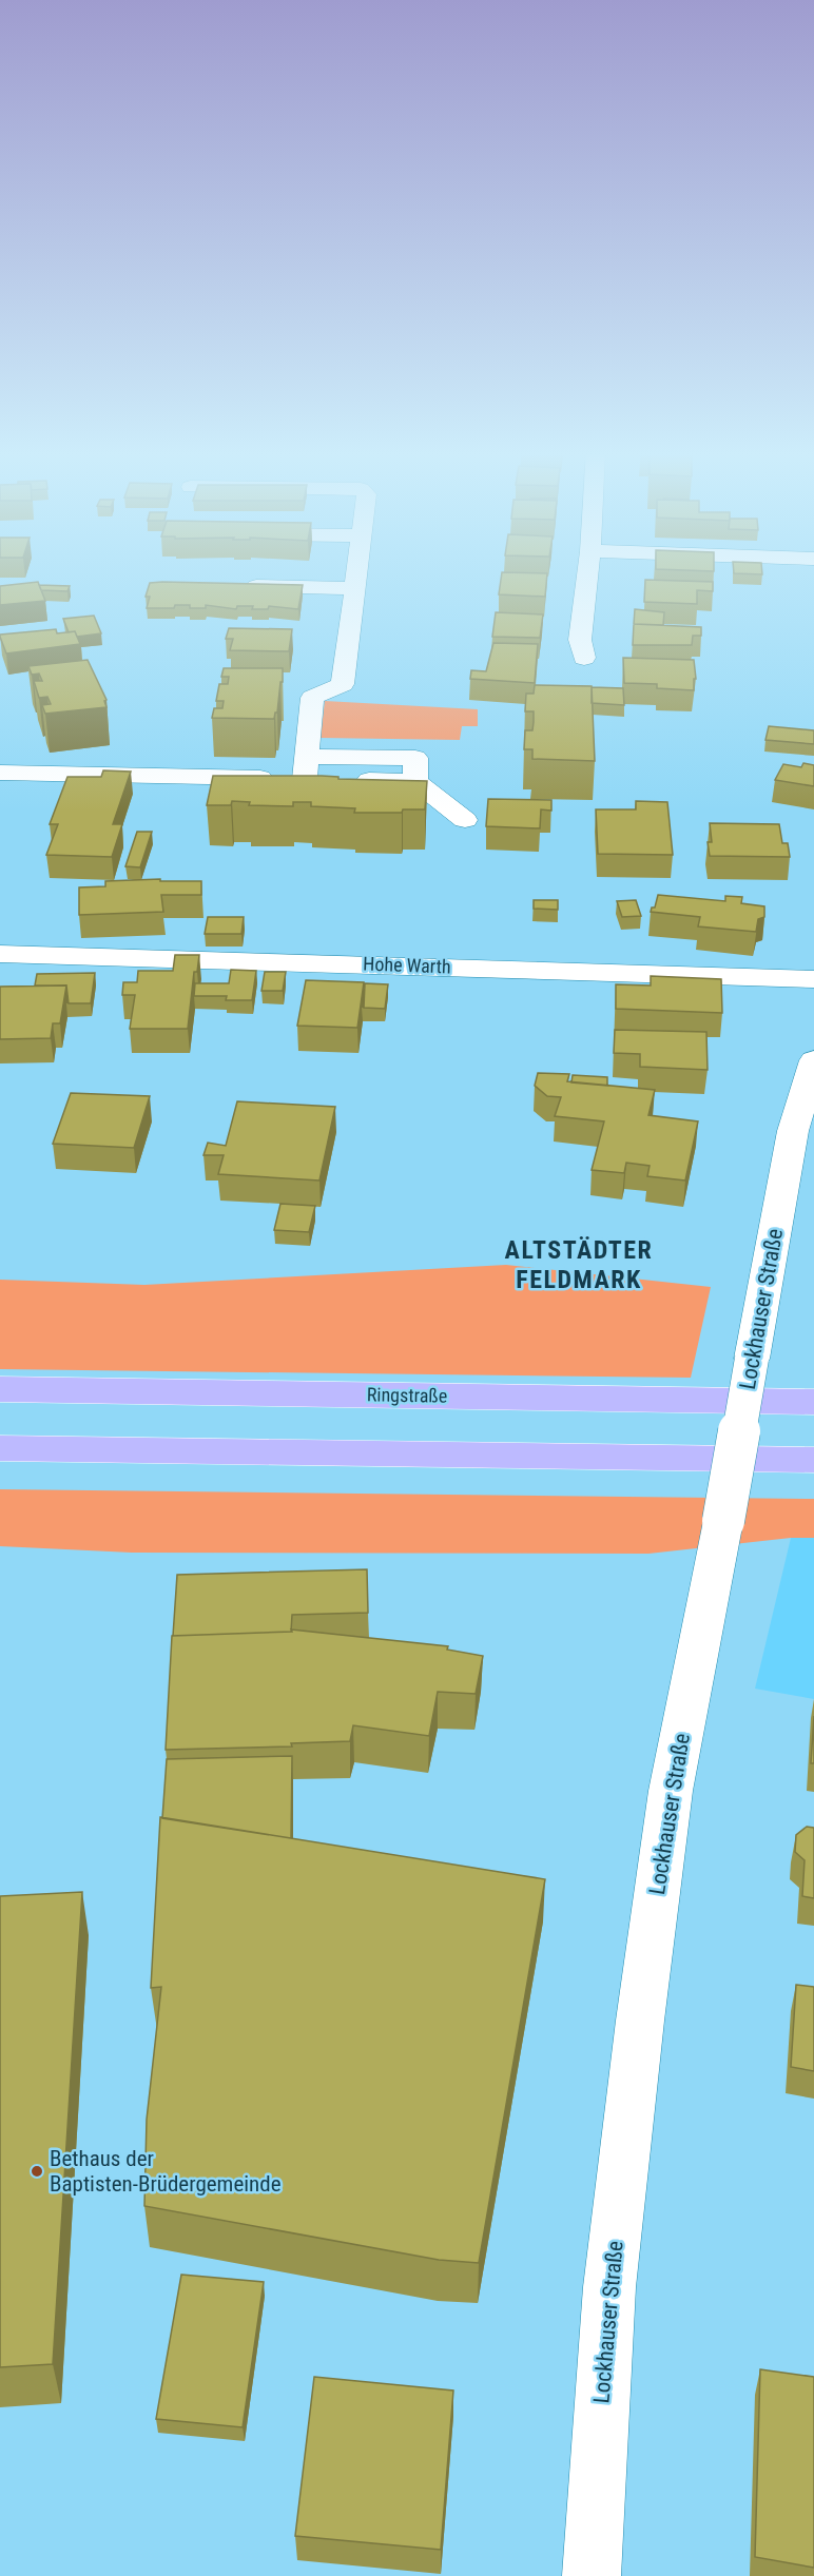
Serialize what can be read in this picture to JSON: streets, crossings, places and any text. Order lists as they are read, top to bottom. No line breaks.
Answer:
{"streets":{"highway":["Ringstraße"],"street":["Hohe Warth","Lockhauser Straße"]},"districts":["ALTSTÄDTER FELDMARK"],"places":["Bethaus der Baptisten-Brüdergemeinde"]}
